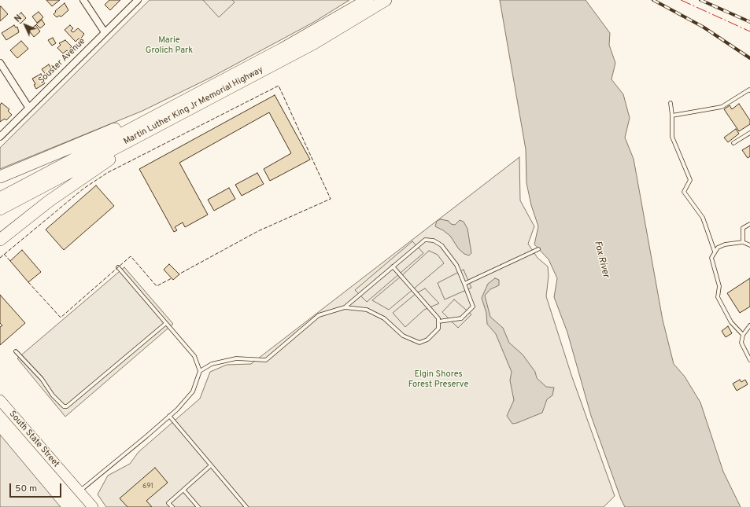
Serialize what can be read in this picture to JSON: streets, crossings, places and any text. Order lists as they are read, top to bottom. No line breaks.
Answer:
{"streets":{"highway":["Martin Luther King Jr Memorial Highway"],"main road":["South State Street"],"street":["Souster Avenue"]},"water":["Fox River"],"parks":["Marie Grolich Park","Elgin Shores Forest Preserve"],"house_numbers":["691"],"scale_bar":"50 m","north":"top left"}
